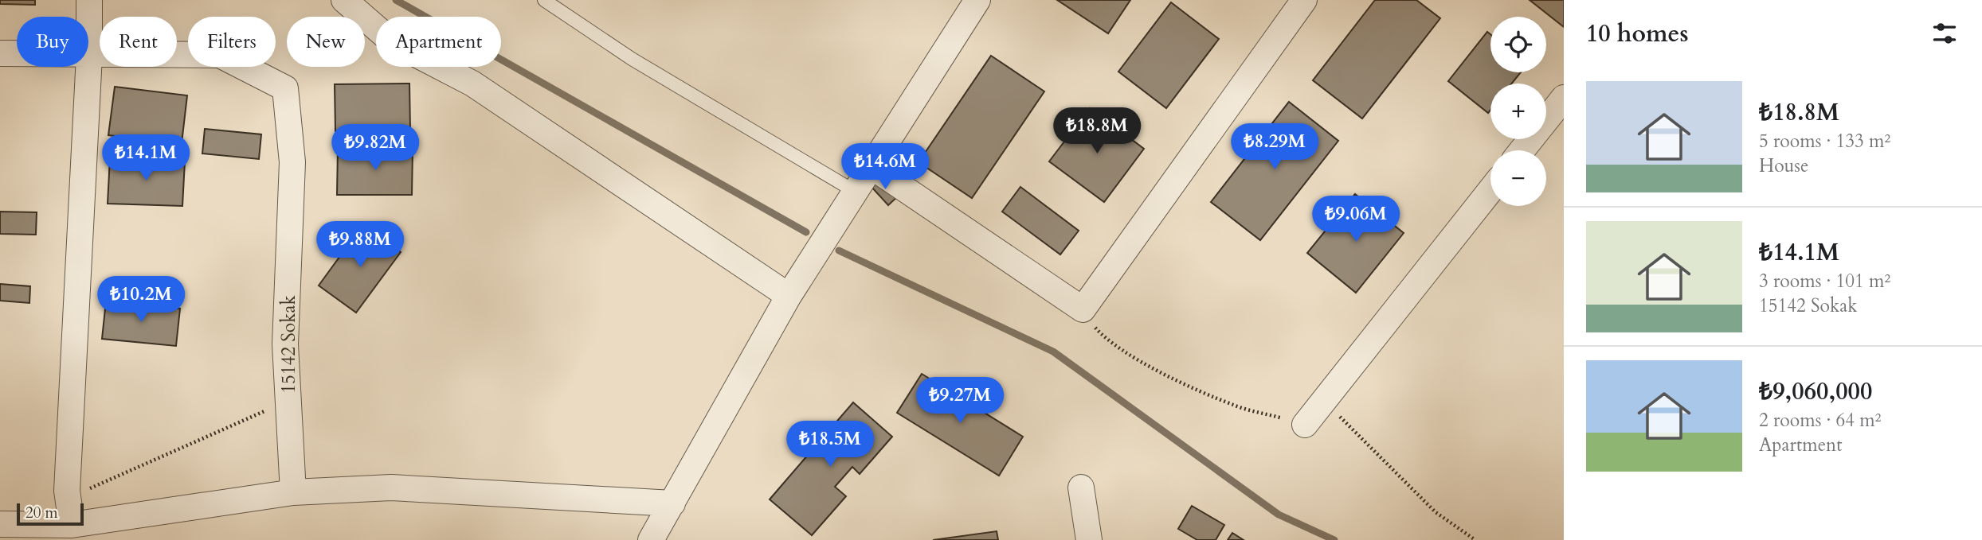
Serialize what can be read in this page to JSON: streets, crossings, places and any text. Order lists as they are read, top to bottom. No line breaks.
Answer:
{"streets":{"street":["15142 Sokak"]},"scale_bar":"20 m","page":{"heading":"10 homes","map_buttons":["+","−"],"chip":["Buy","Rent","Filters","New","Apartment"],"list":[{"name":"₺18.8M","note":"5 rooms · 133 m² · House"},{"name":"₺14.1M","note":"3 rooms · 101 m² · 15142 Sokak"},{"name":"₺9,060,000","note":"2 rooms · 64 m² · Apartment"}],"price":["₺18.8M","₺8.29M","₺9.82M","₺14.1M","₺14.6M","₺9.06M","₺9.88M","₺10.2M","₺9.27M","₺18.5M"],"scale":"20 m"}}
